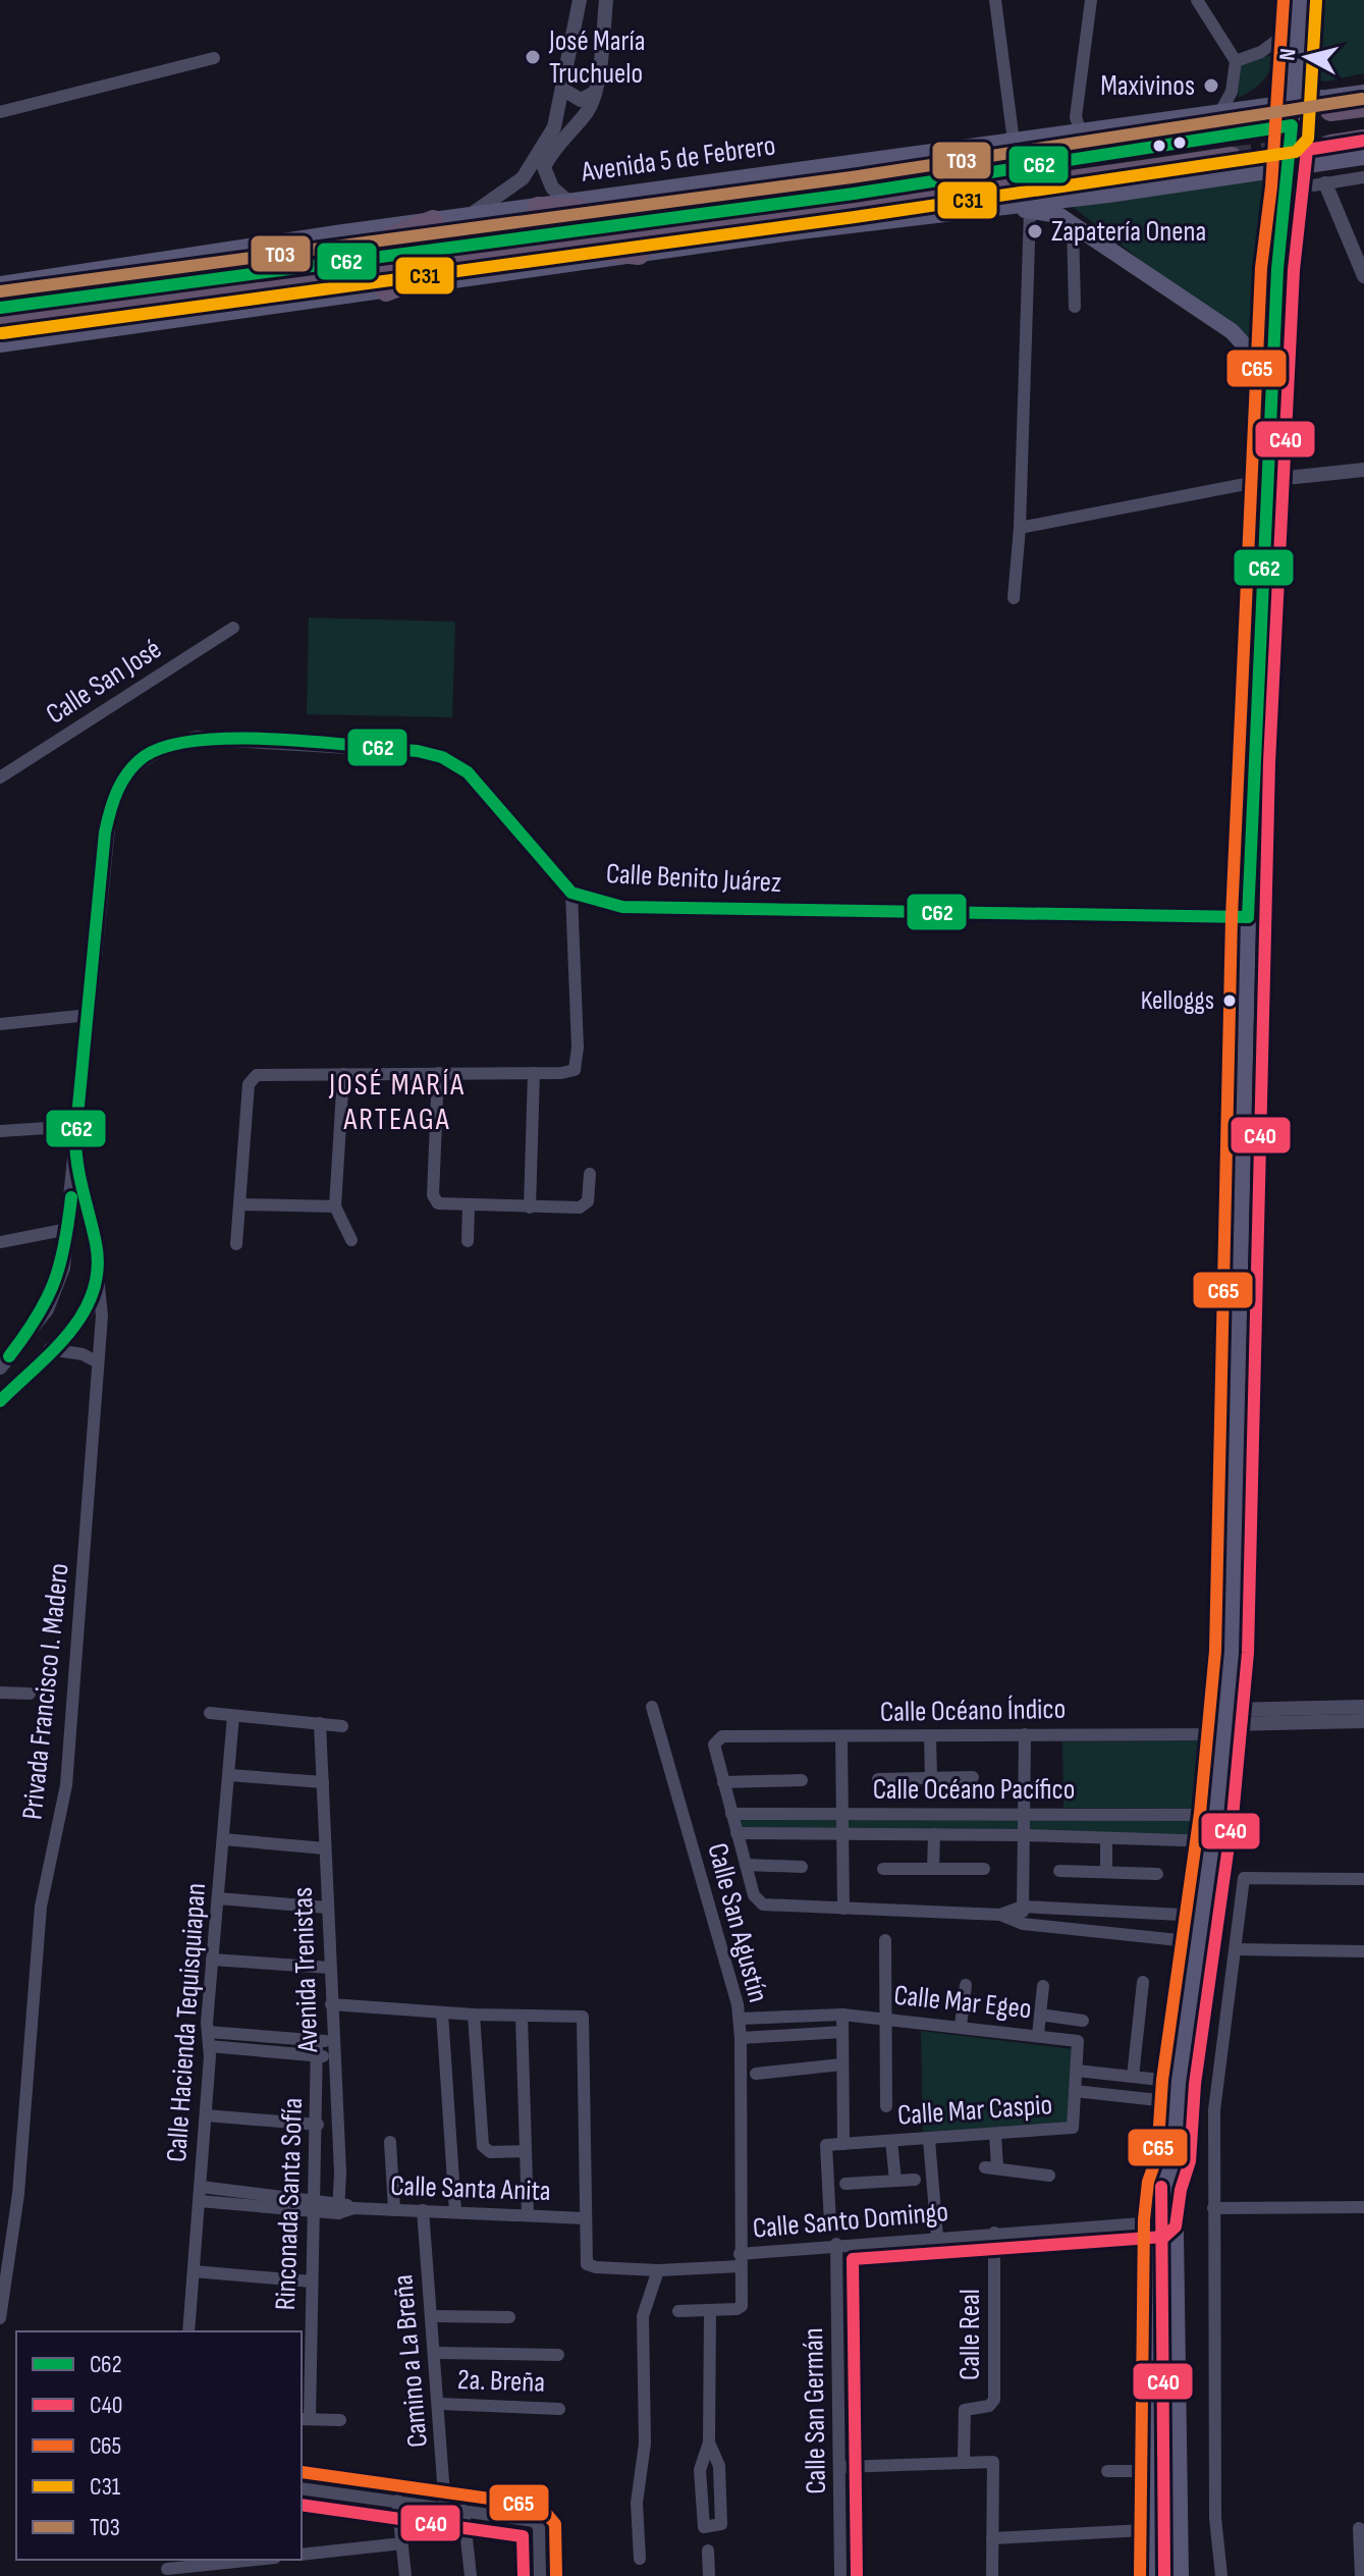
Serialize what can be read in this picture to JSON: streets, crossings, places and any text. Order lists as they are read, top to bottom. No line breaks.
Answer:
{"streets":{"highway":["Avenida 5 de Febrero"],"street":["Calle San José","Calle Benito Juárez","Privada Francisco I. Madero","Calle Océano Índico","Calle Océano Pacífico","Calle San Agustín","Avenida Trenistas","Calle Mar Egeo","Calle Hacienda Tequisquiapan","Calle Mar Caspio","Calle Santa Anita","Rinconada Santa Sofía","Calle Santo Domingo","Calle Real","Camino a La Breña","2a. Breña","Calle San Germán"]},"crossings":[["Calle San Agustín","Calle Mar Egeo"],["Calle San Agustín","Calle Santo Domingo"],["Avenida Trenistas","Calle Santa Anita"],["Calle Mar Egeo","Calle Mar Caspio"],["Calle Hacienda Tequisquiapan","Calle Santa Anita"],["Calle Santa Anita","Rinconada Santa Sofía"],["Calle Santa Anita","Calle Santo Domingo"],["Calle Santa Anita","Camino a La Breña"],["Calle Santo Domingo","Calle Real"],["Calle Santo Domingo","Calle San Germán"],["Camino a La Breña","2a. Breña"]],"districts":["JOSÉ MARÍA ARTEAGA"],"places":["José María Truchuelo","Maxivinos","Zapatería Onena","Kelloggs"],"lines":["transit line C65","transit line C31","transit line T03","transit line C62","transit line C40"],"legend":["C62","C40","C65","C31","T03"],"north":"left"}
